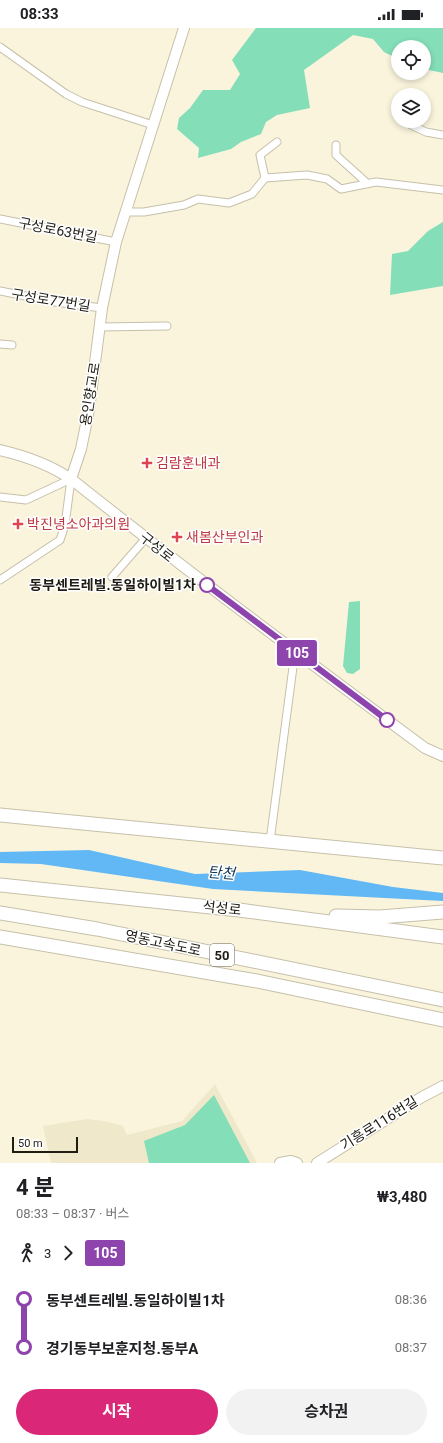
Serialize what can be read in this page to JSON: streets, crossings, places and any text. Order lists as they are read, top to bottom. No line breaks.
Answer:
{"streets":{"highway":["석성로","영동고속도로","50"],"street":["구성로63번길","구성로77번길","용인향교로","구성로","기흥로116번길"]},"crossings":[["구성로63번길","용인향교로"],["구성로77번길","용인향교로"],["용인향교로","구성로"]],"water":["탄천"],"places":{"health":["김람훈내과","박진녕소아과의원","새봄산부인과"],"other":["동부센트레빌.동일하이빌1차"]},"lines":["bus line 105"],"scale_bar":"50 m","page":{"status":"08:33","on_map":"105","scale":"50 m","heading":["4 분","08:33 – 08:37 · 버스","₩3,480"],"legs":["3","105"],"list":[{"name":"동부센트레빌.동일하이빌1차","value":"08:36"},{"name":"경기동부보훈지청.동부A","value":"08:37"}],"buttons":["시작","승차권"]}}
